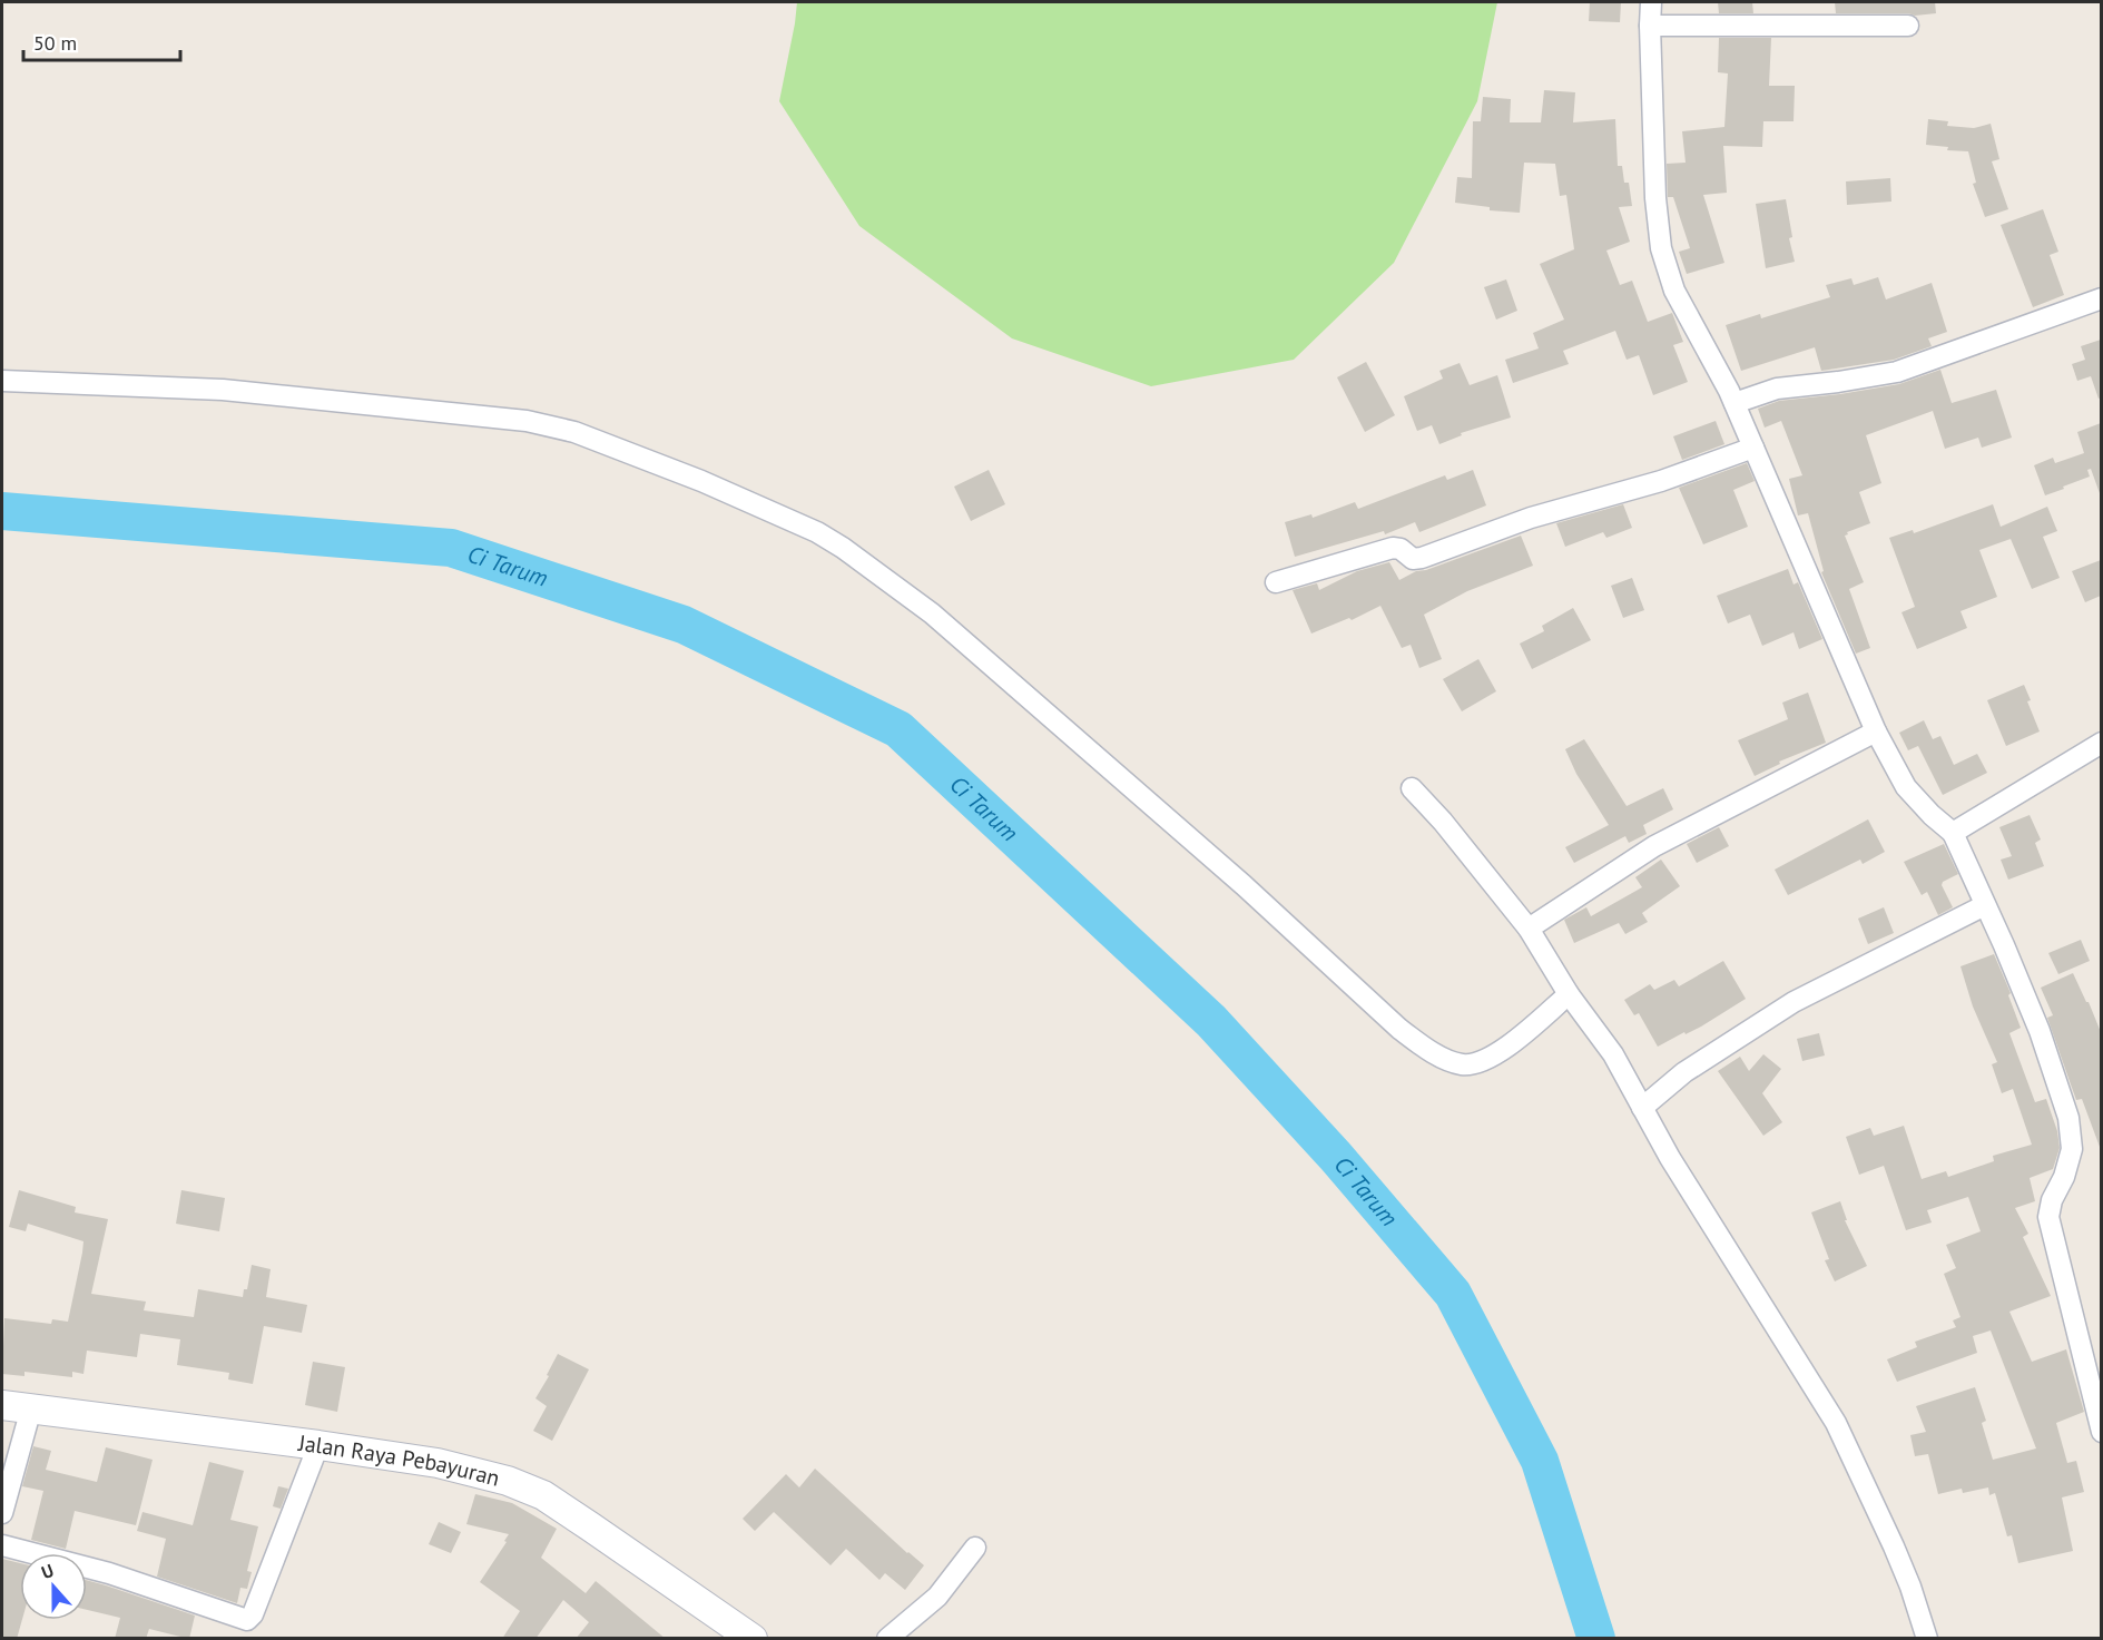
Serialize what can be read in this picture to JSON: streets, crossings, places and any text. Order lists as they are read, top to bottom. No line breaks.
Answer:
{"streets":{"main road":["Jalan Raya Pebayuran"]},"water":["Ci Tarum"],"scale_bar":"50 m","north":"top"}
